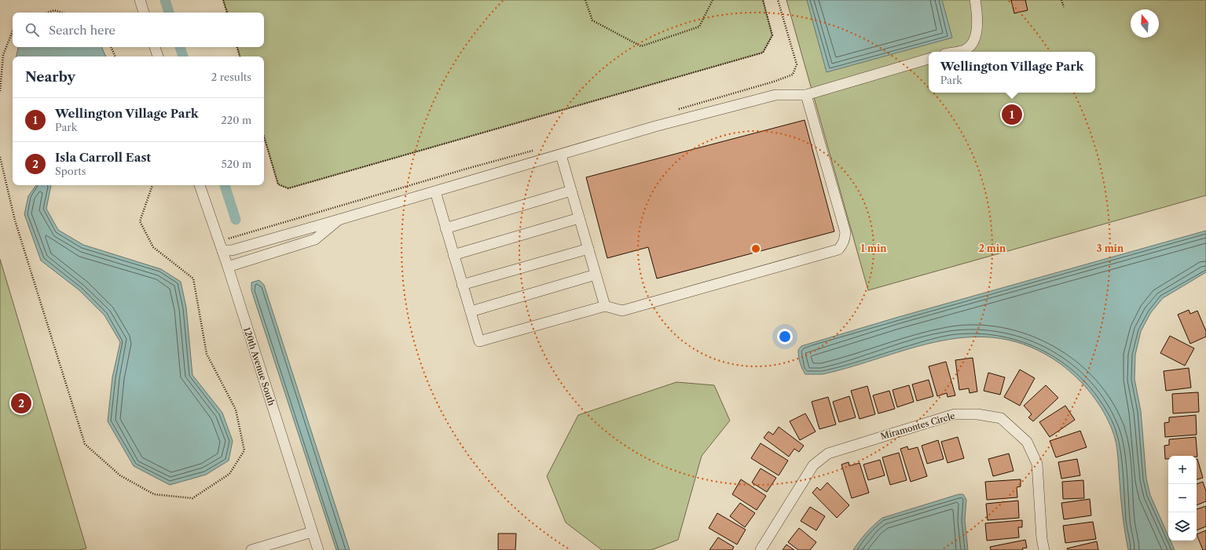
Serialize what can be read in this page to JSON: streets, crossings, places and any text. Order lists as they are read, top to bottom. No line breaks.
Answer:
{"streets":{"street":["120th Avenue South","Miramontes Circle"]},"north":"top","page":{"search":"Search here","popup":["Wellington Village Park","Park"],"heading":["Nearby","2 results"],"list":[{"mark":"1","name":"Wellington Village Park","note":"Park","value":"220 m"},{"mark":"2","name":"Isla Carroll East","note":"Sports","value":"520 m"}],"pins":["1","2"],"map_buttons":["+","−"]},"rings":["1 min","2 min","3 min"]}
